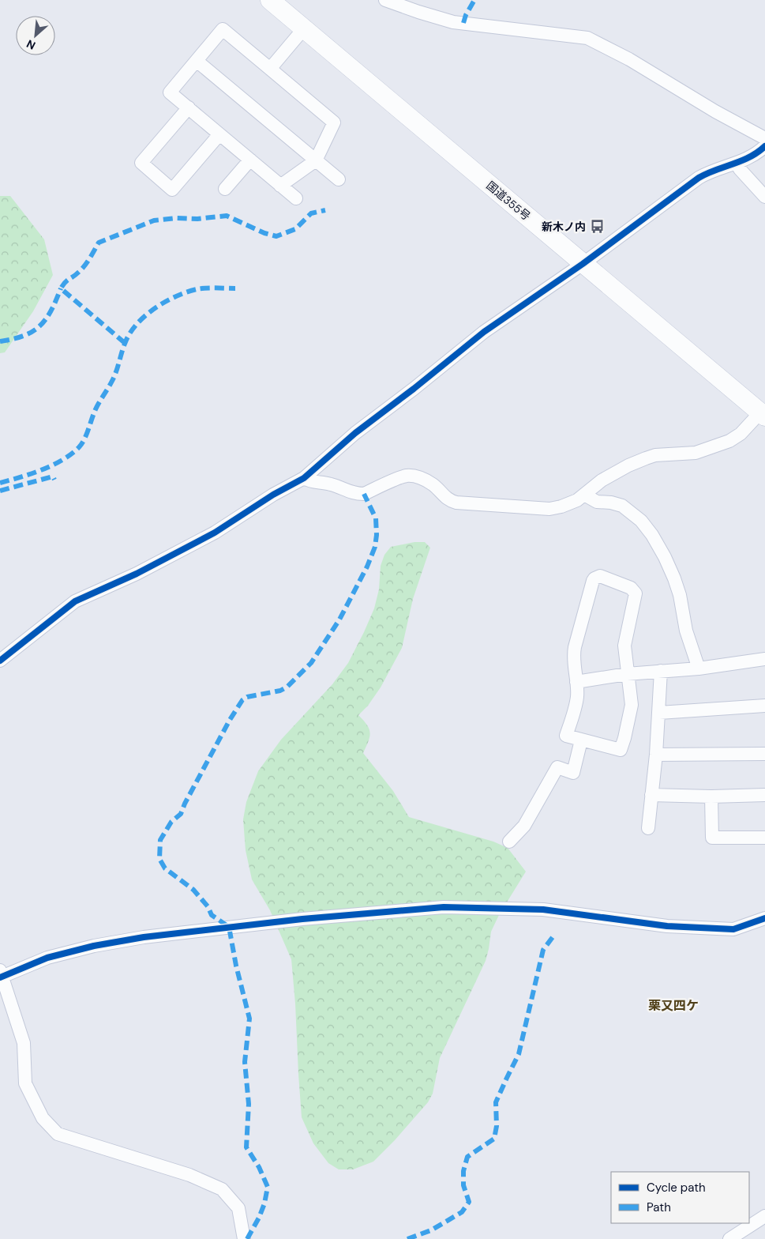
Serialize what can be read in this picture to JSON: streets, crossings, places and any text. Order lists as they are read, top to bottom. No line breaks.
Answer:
{"streets":{"highway":["国道355号"]},"districts":["栗又四ケ"],"places":{"bus stop":["新木ノ内"]},"legend":["Cycle path","Path"],"north":"bottom left"}
